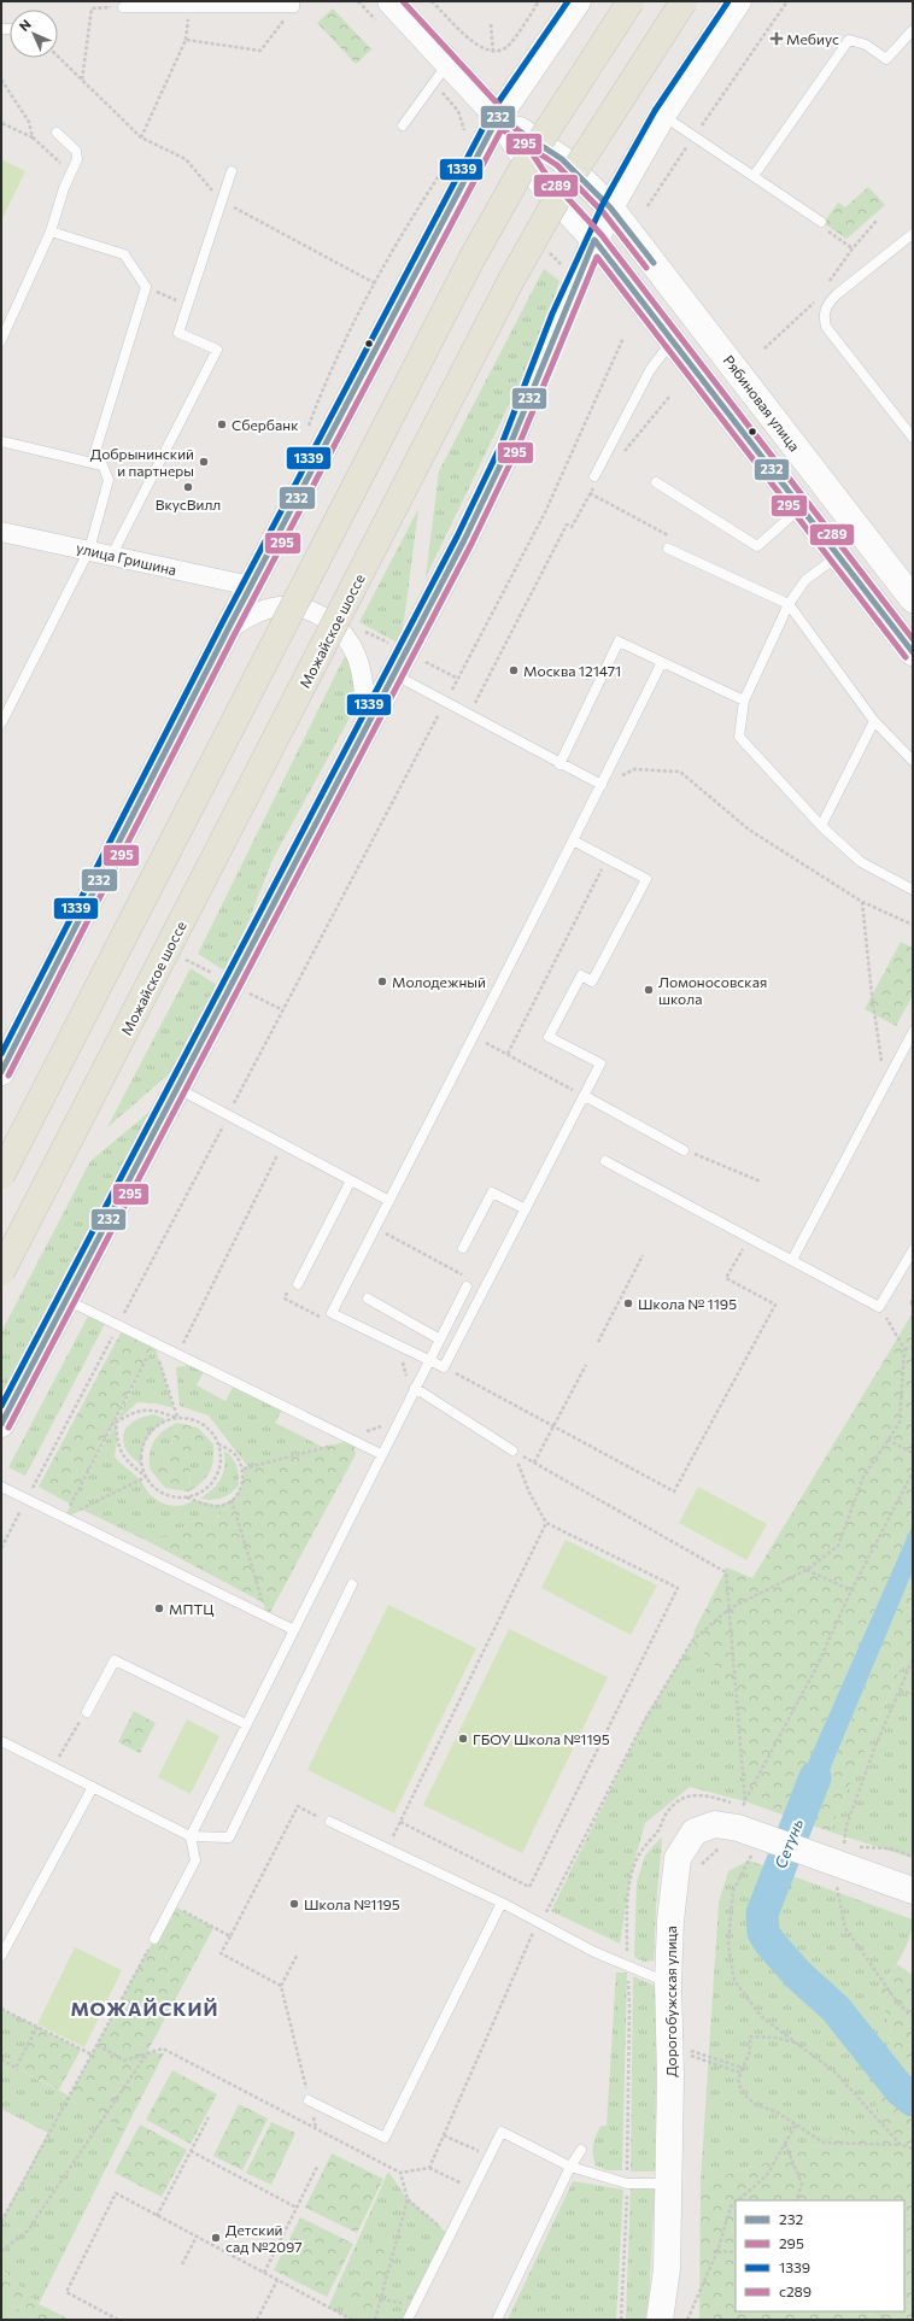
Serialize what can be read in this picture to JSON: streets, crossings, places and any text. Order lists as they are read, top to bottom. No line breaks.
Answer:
{"streets":{"main road":["Рябиновая улица","Можайское шоссе","Дорогобужская улица"],"street":["улица Гришина"]},"districts":["МОЖАЙСКИЙ"],"water":["Сетунь"],"places":{"health":["Мебиус"],"other":["Сбербанк","Добрынинский и партнеры","ВкусВилл","Москва 121471","Молодежный","Ломоносовская школа","Школа № 1195","МПТЦ","ГБОУ Школа №1195","Школа №1195","Детский сад №2097"]},"lines":["transit line 1339","transit line с289","transit line 232","transit line 295"],"legend":["232","295","1339","с289"],"north":"top left"}
